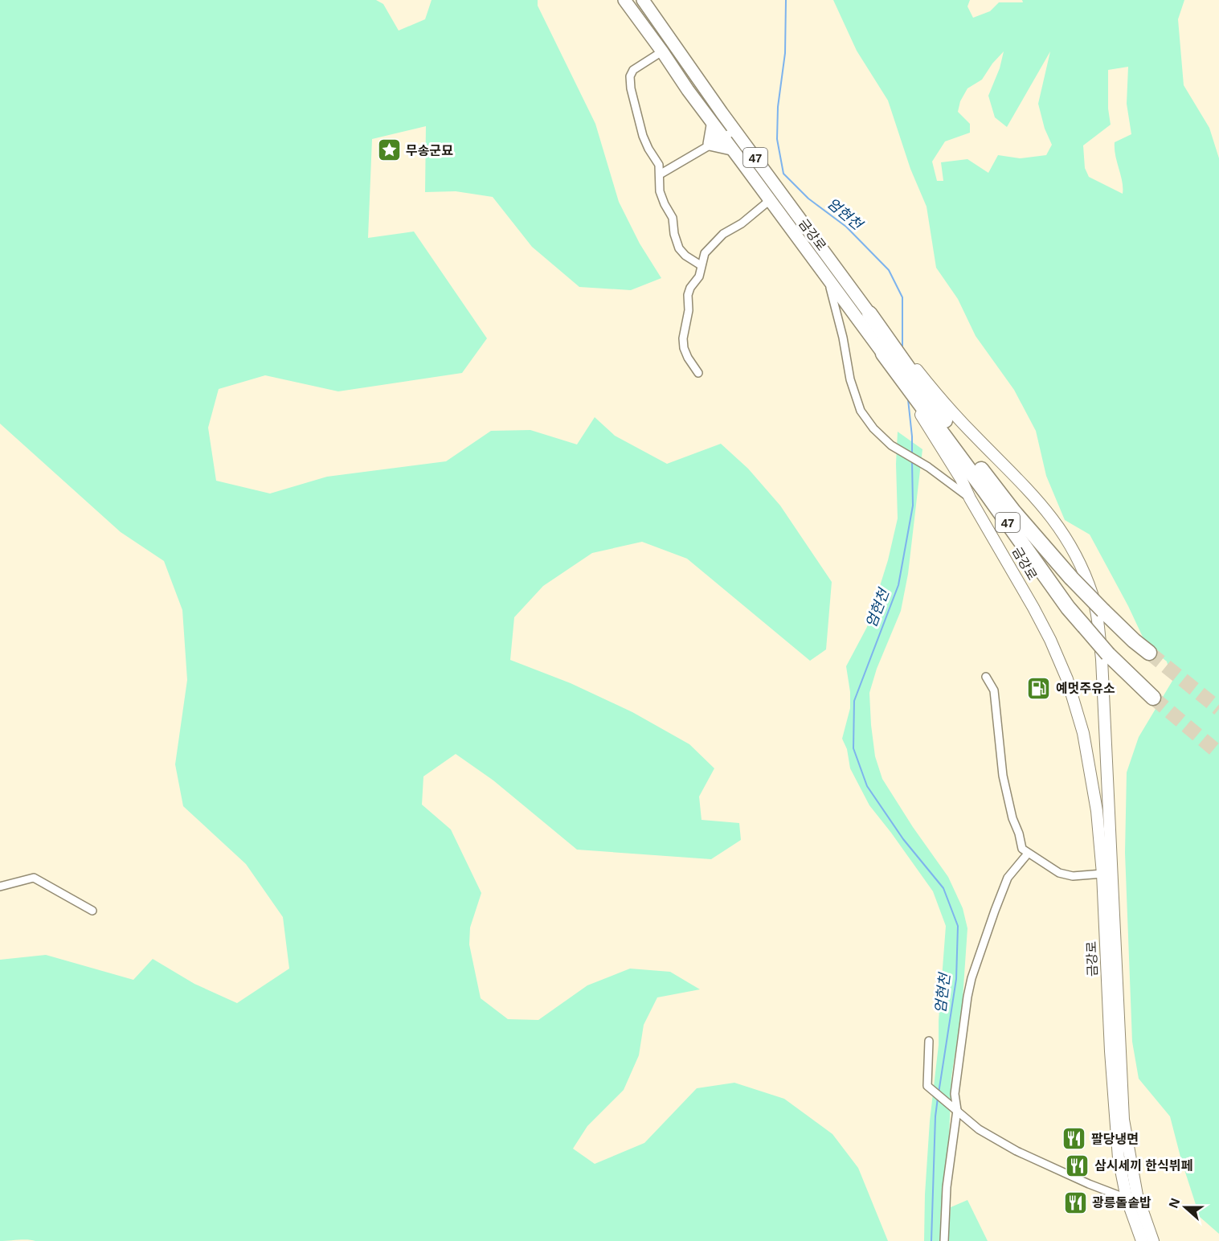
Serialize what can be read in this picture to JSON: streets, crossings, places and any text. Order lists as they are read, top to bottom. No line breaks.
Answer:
{"streets":{"highway":["47"],"main road":["금강로"]},"crossings":[["47","금강로"]],"water":["엄현천"],"places":{"place":["무송군묘"],"fuel station":["예멋주유소"],"restaurant":["팔당냉면","삼시세끼 한식뷔페","광릉돌솥밥"]},"north":"left"}
